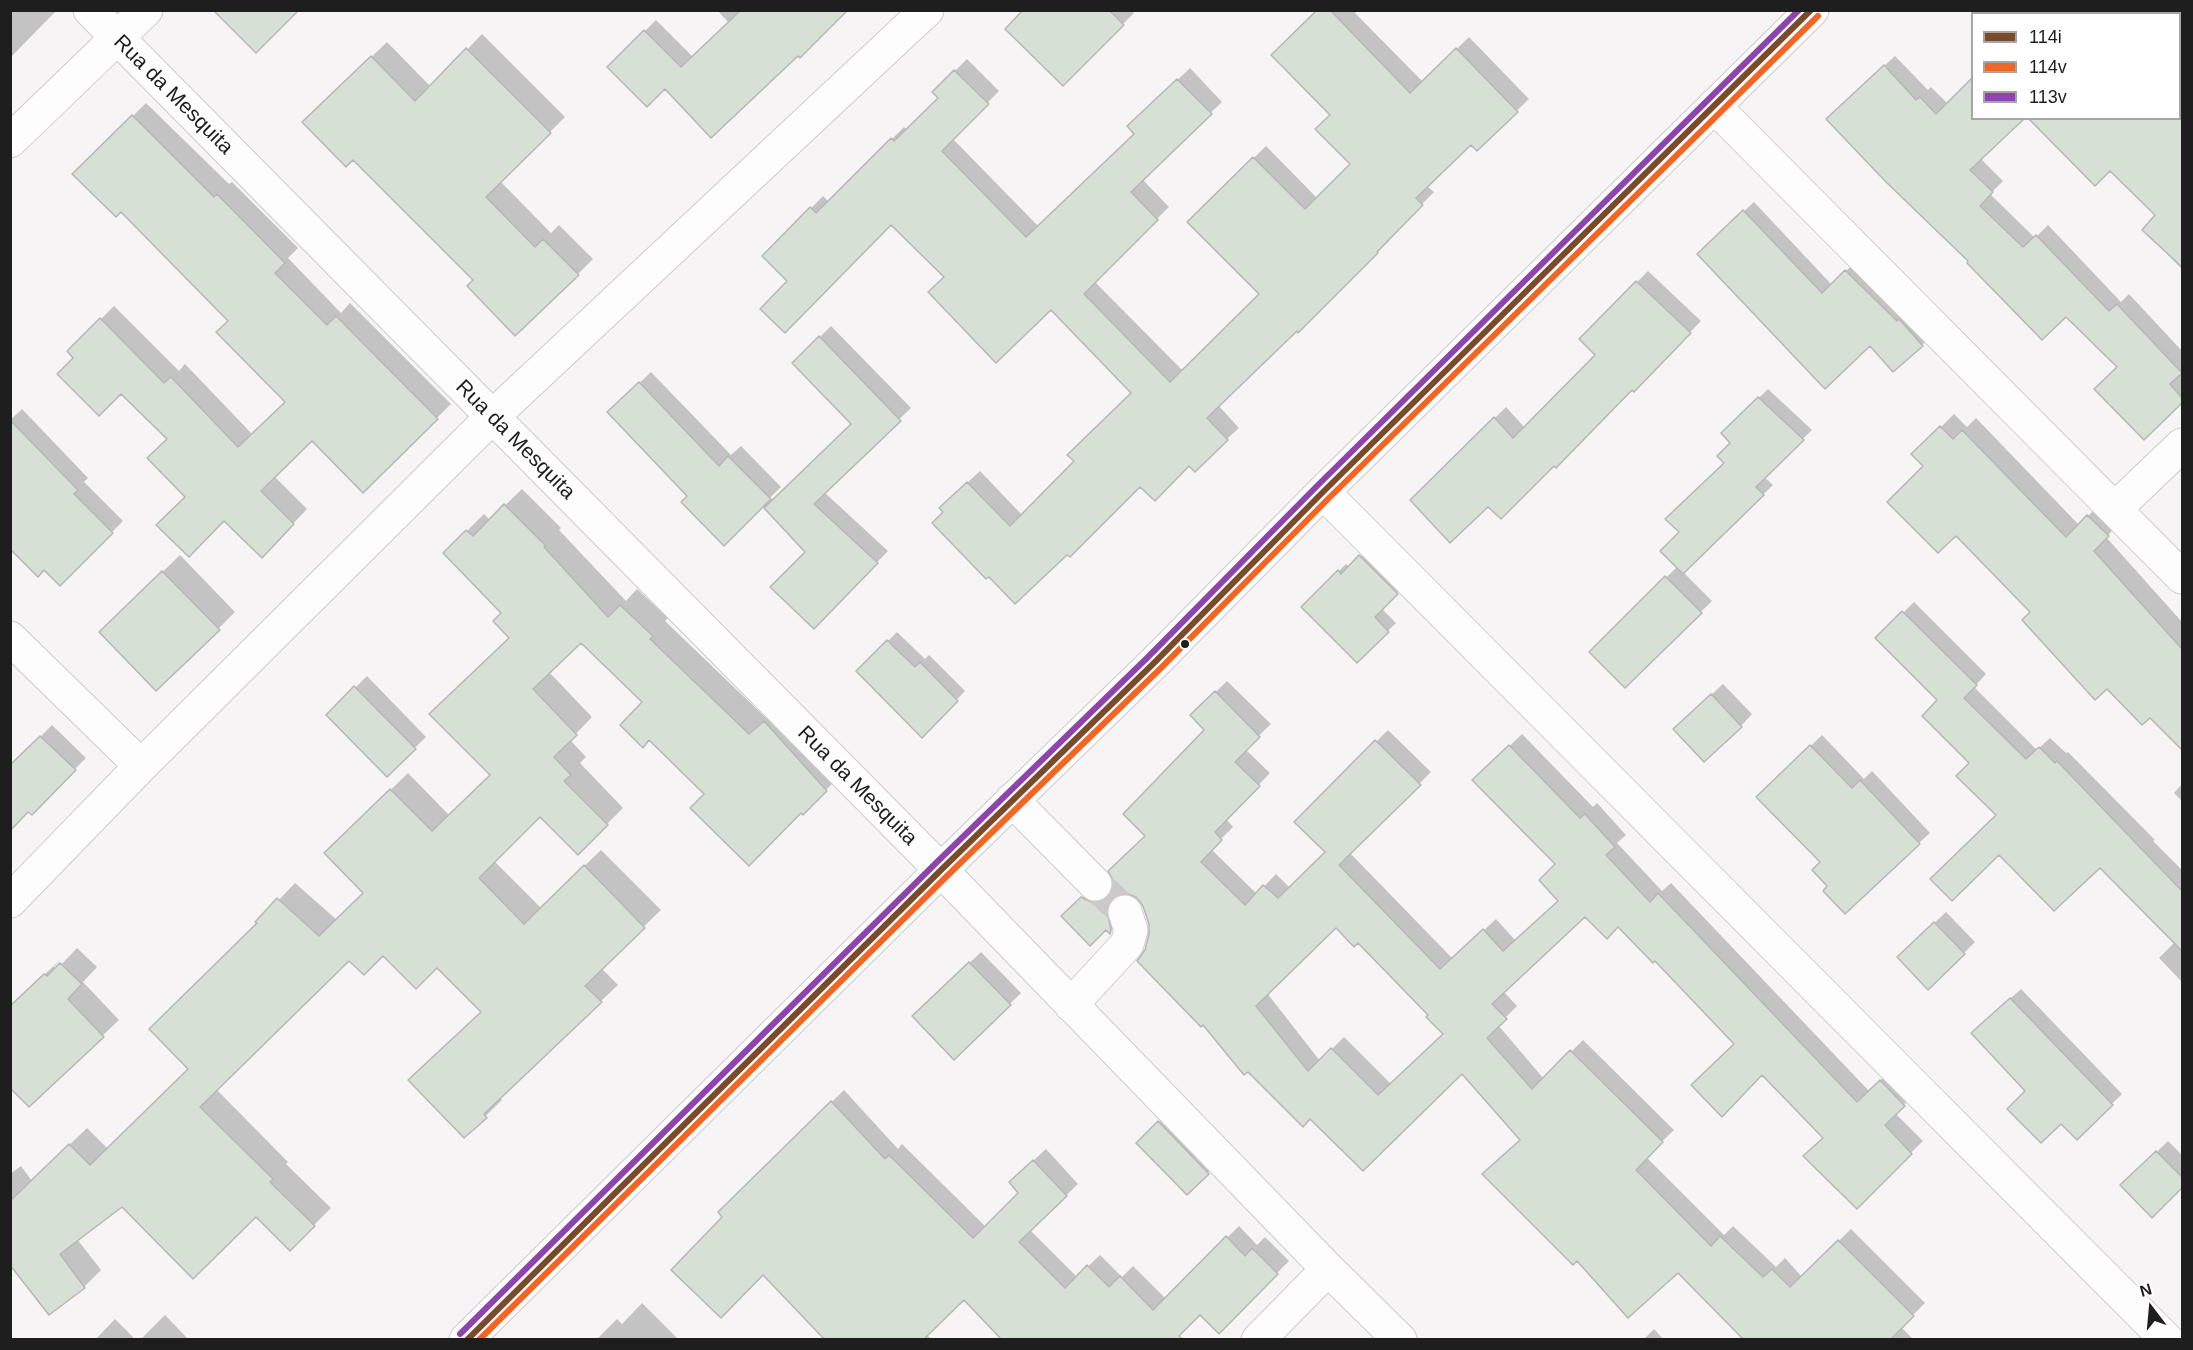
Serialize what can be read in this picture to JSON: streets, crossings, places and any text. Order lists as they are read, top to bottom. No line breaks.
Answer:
{"streets":{"street":["Rua da Mesquita"]},"lines":["transit line 114i","transit line 113v","transit line 114v"],"legend":["114i","114v","113v"],"north":"top"}
